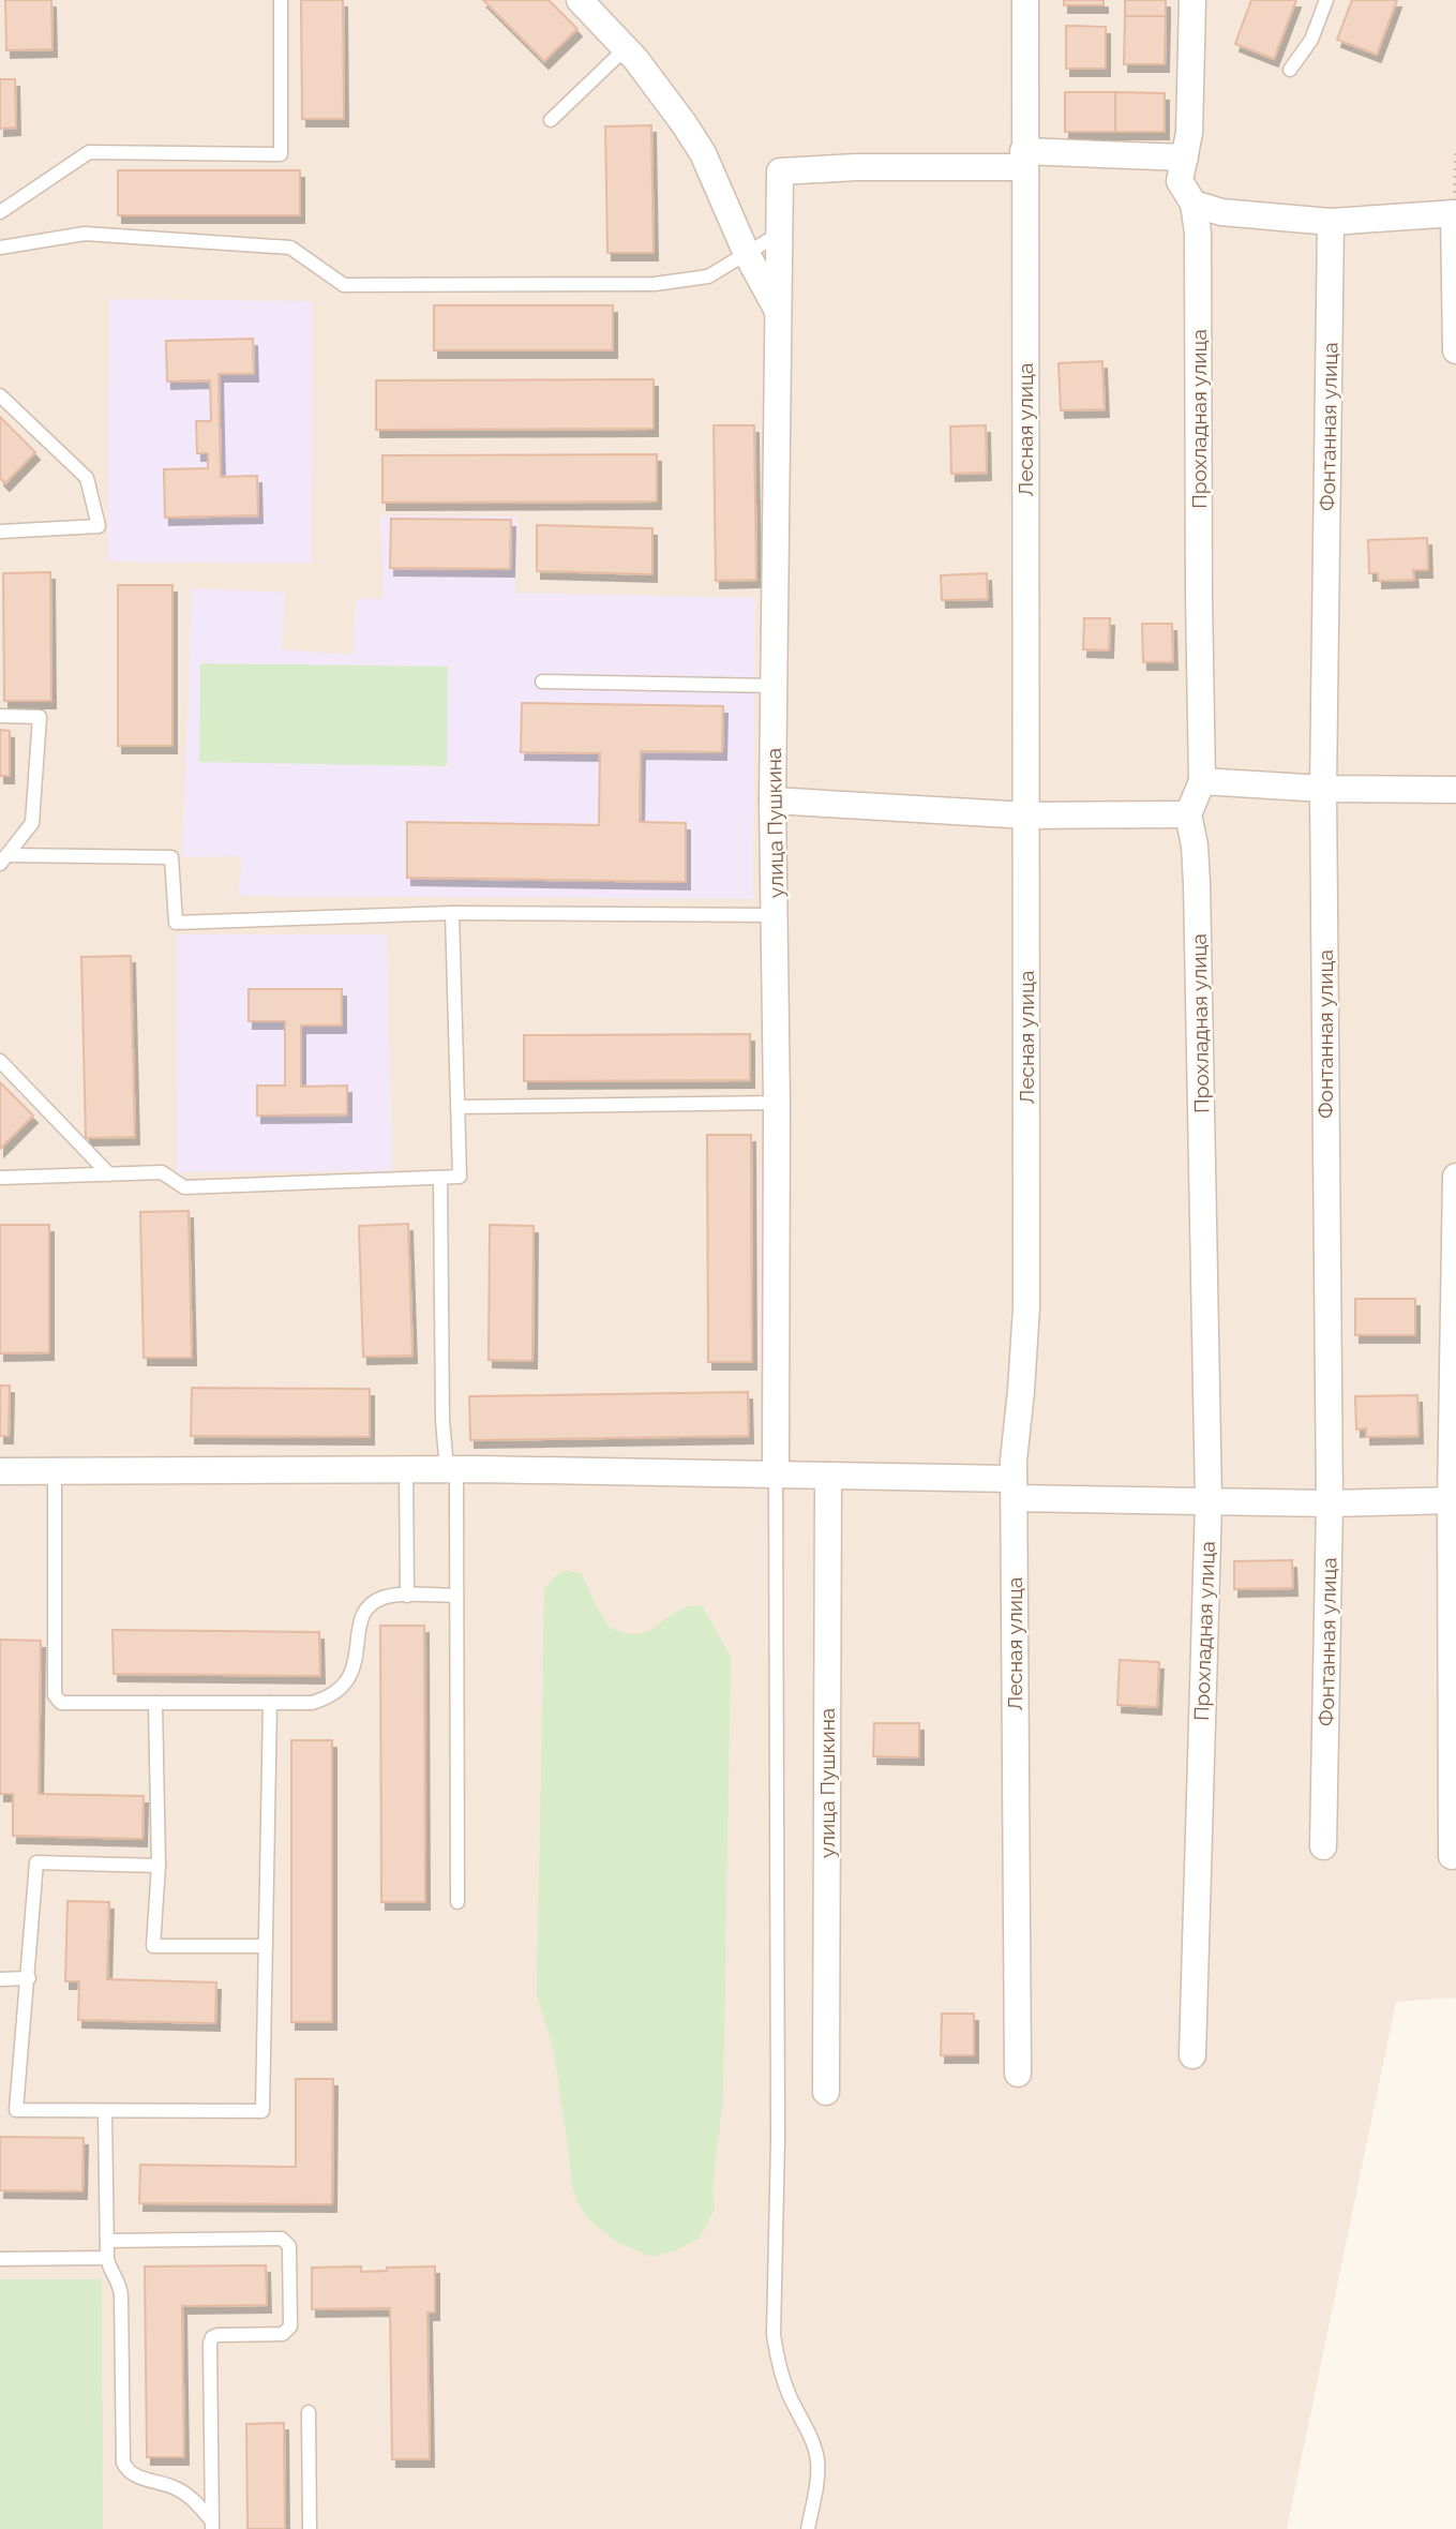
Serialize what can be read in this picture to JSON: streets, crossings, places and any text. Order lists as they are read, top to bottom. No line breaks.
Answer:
{"streets":{"street":["Прохладная улица","Фонтанная улица","Лесная улица","улица Пушкина"]},"crossings":[["Лесная улица","улица Пушкина"]]}
